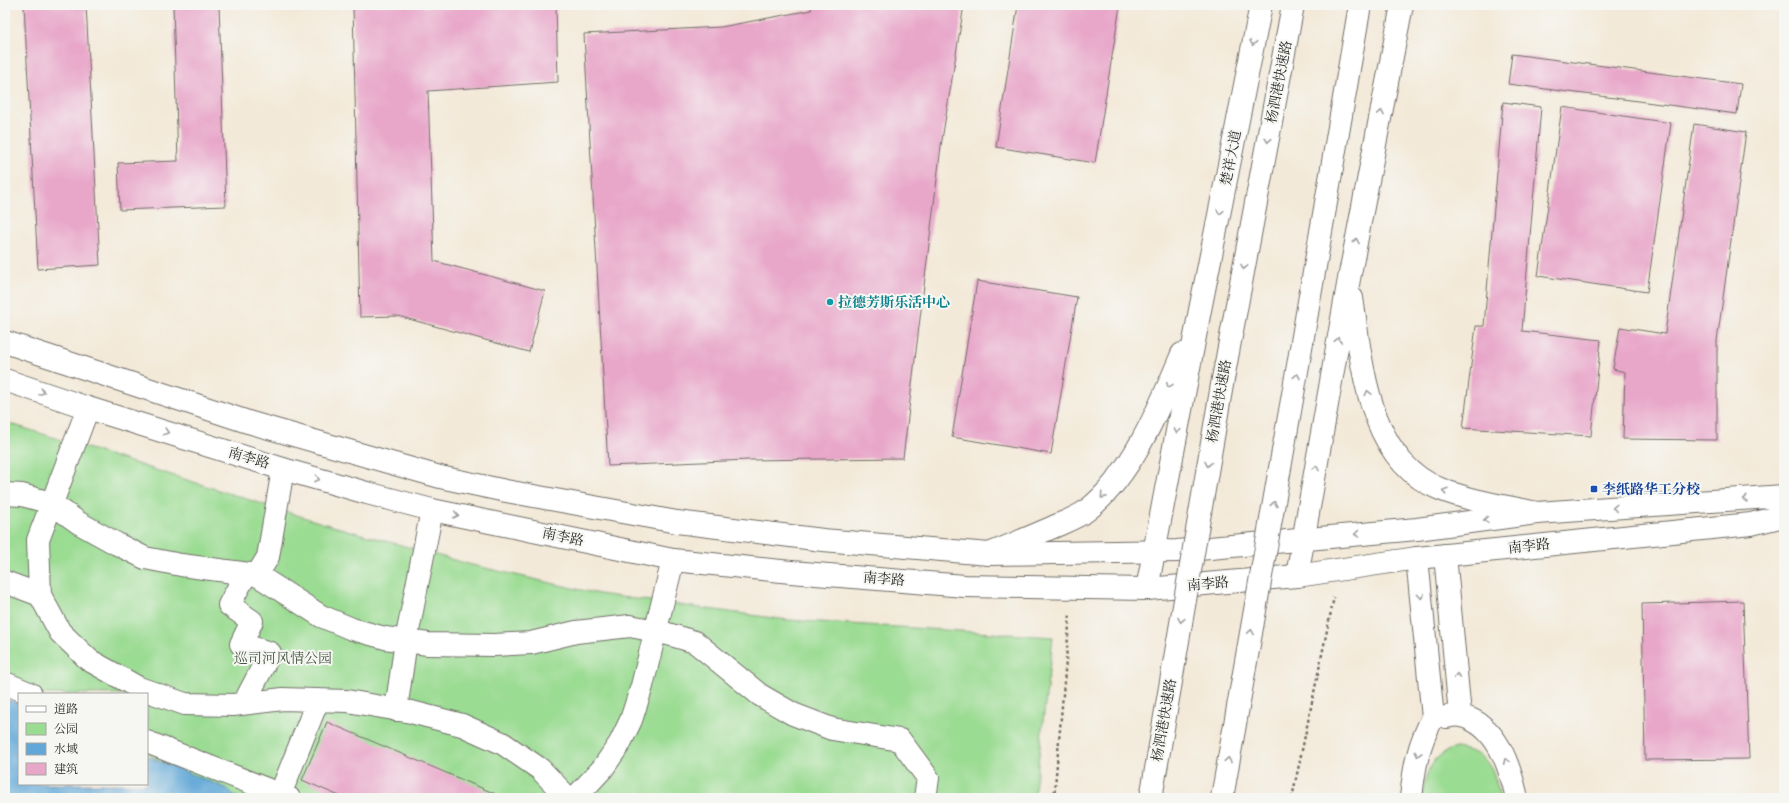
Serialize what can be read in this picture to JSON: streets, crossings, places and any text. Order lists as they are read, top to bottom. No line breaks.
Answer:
{"streets":{"main road":["杨泗港快速路","楚祥大道","南李路"]},"parks":["巡司河风情公园"],"places":{"other":["拉德芳斯乐活中心"],"transit":["李纸路华工分校"]},"legend":["道路","公园","水域","建筑"]}
